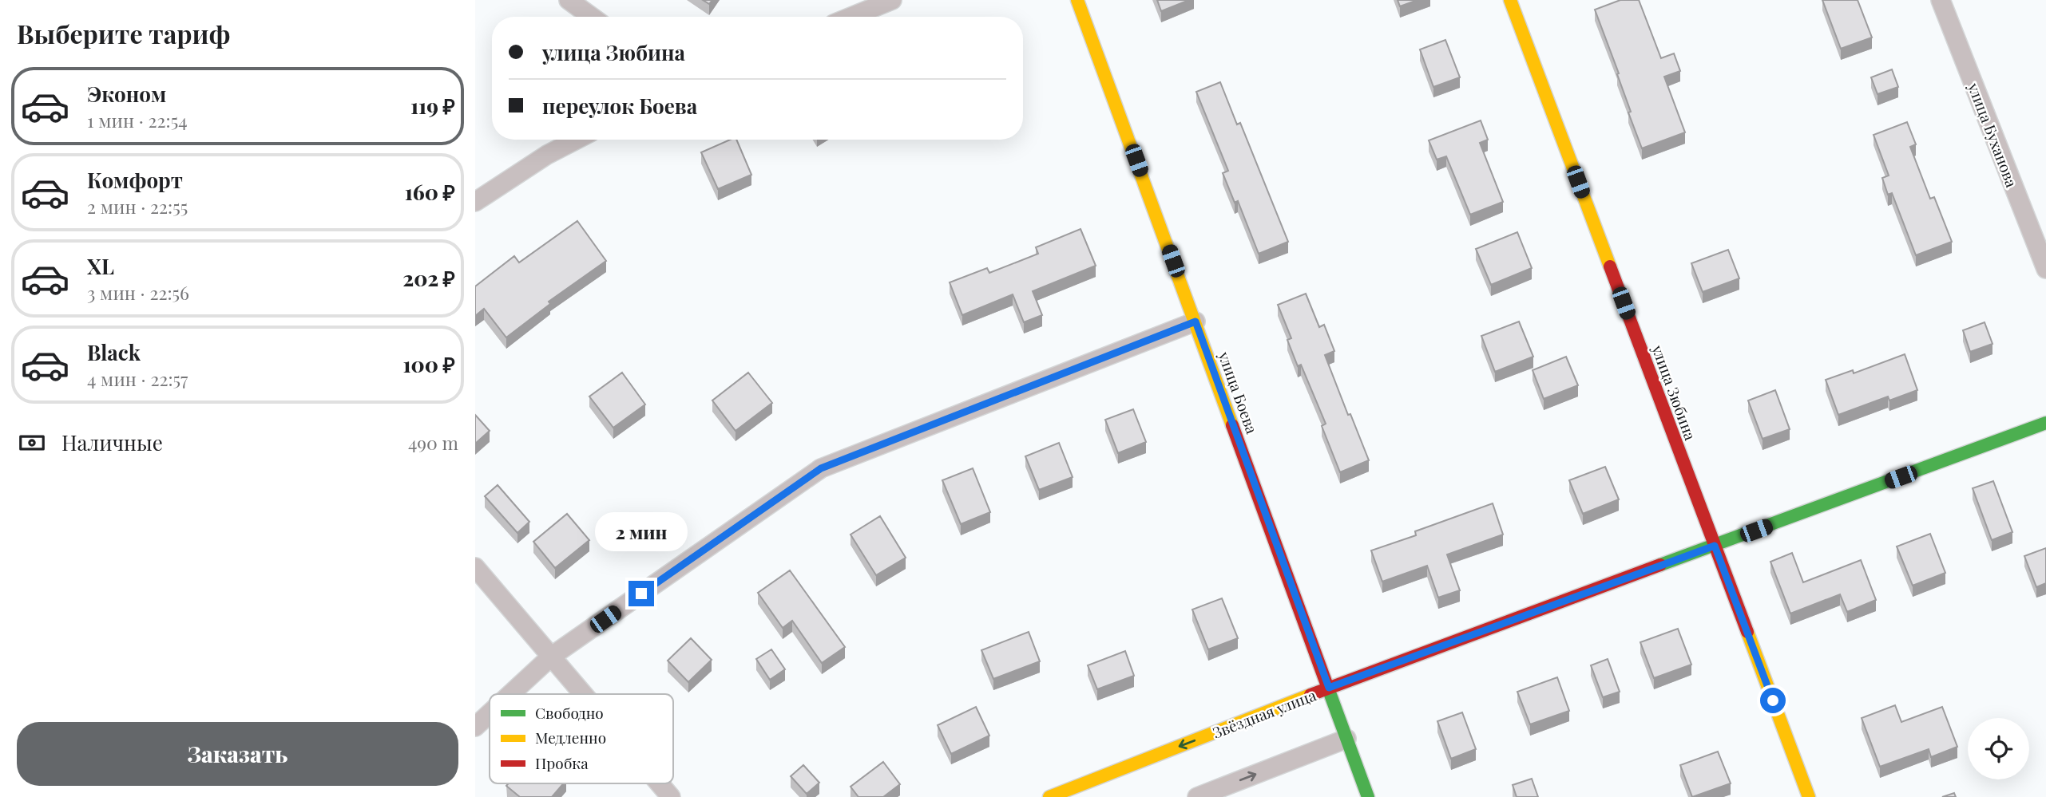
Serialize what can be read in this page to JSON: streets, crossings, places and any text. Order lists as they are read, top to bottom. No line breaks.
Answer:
{"streets":{"street":["улица Буханова","улица Боева","улица Зюбина","Звёздная улица"]},"crossings":[["улица Боева","Звёздная улица"],["улица Зюбина","Звёздная улица"]],"legend":["Свободно","Медленно","Пробка"],"page":{"heading":"Выберите тариф","banner":["улица Зюбина","переулок Боева"],"list":[{"name":"Эконом","note":"1 мин · 22:54","value":"119 ₽"},{"name":"Комфорт","note":"2 мин · 22:55","value":"160 ₽"},{"name":"XL","note":"3 мин · 22:56","value":"202 ₽"},{"name":"Black","note":"4 мин · 22:57","value":"100 ₽"}],"pay":["Наличные","490 m"],"bubble":"2 мин","buttons":"Заказать"}}
